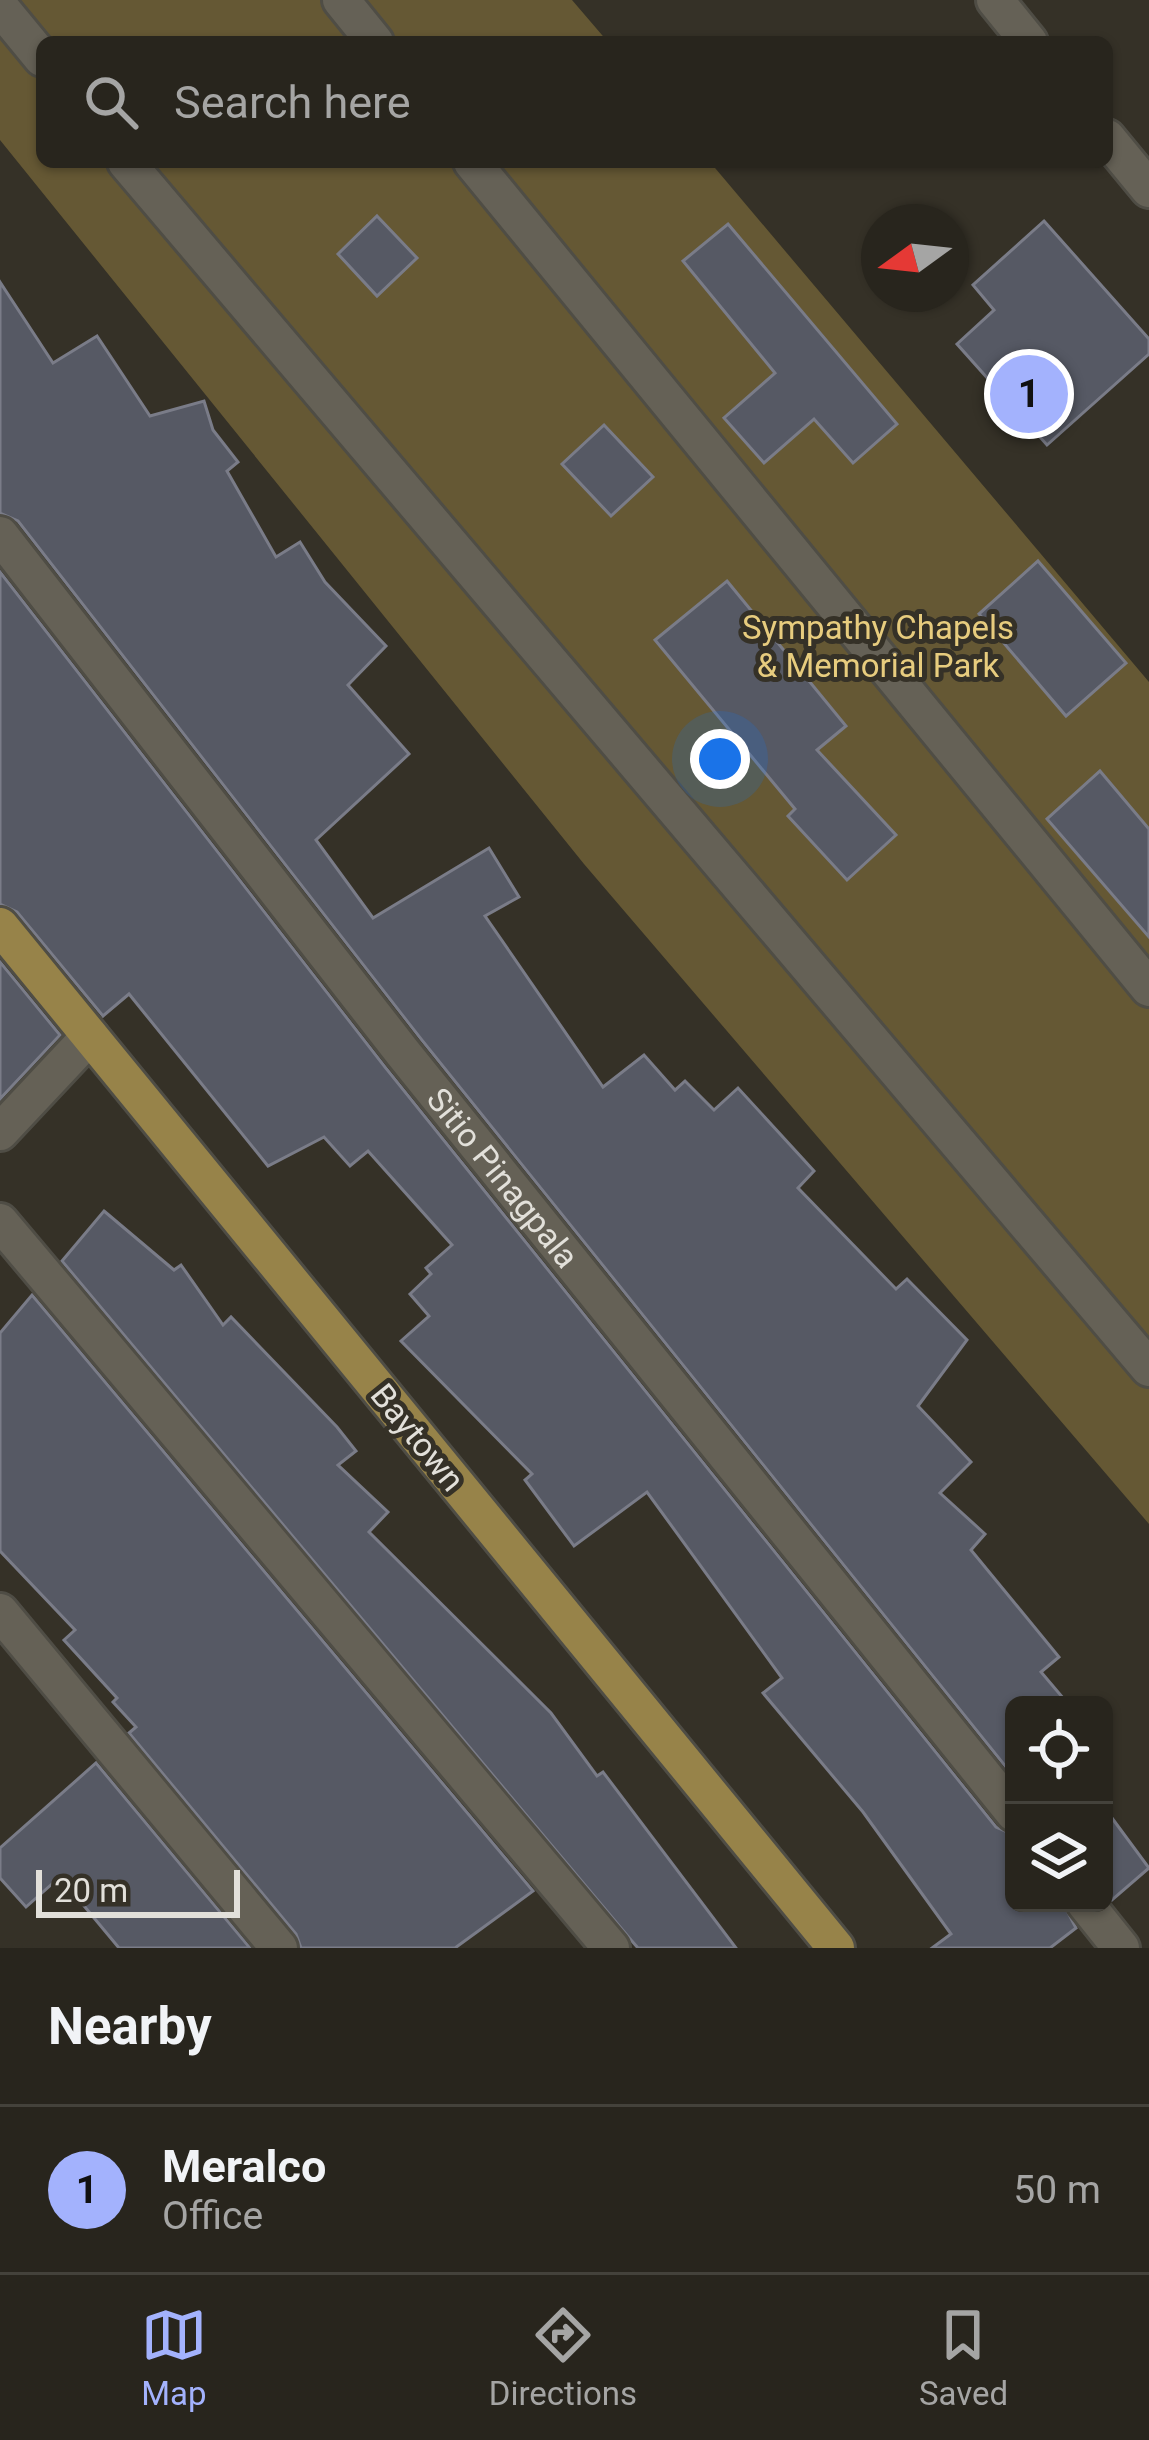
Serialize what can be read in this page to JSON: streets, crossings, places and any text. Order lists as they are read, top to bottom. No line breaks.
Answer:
{"streets":{"main road":["Baytown"],"street":["Sitio Pinagpala"]},"parks":["Sympathy Chapels & Memorial Park"],"scale_bar":"20 m","north":"left","page":{"search":"Search here","pins":"1","scale":"20 m","heading":"Nearby","list":[{"mark":"1","name":"Meralco","note":"Office","value":"50 m"}],"nav":["Map","Directions","Saved"]}}
